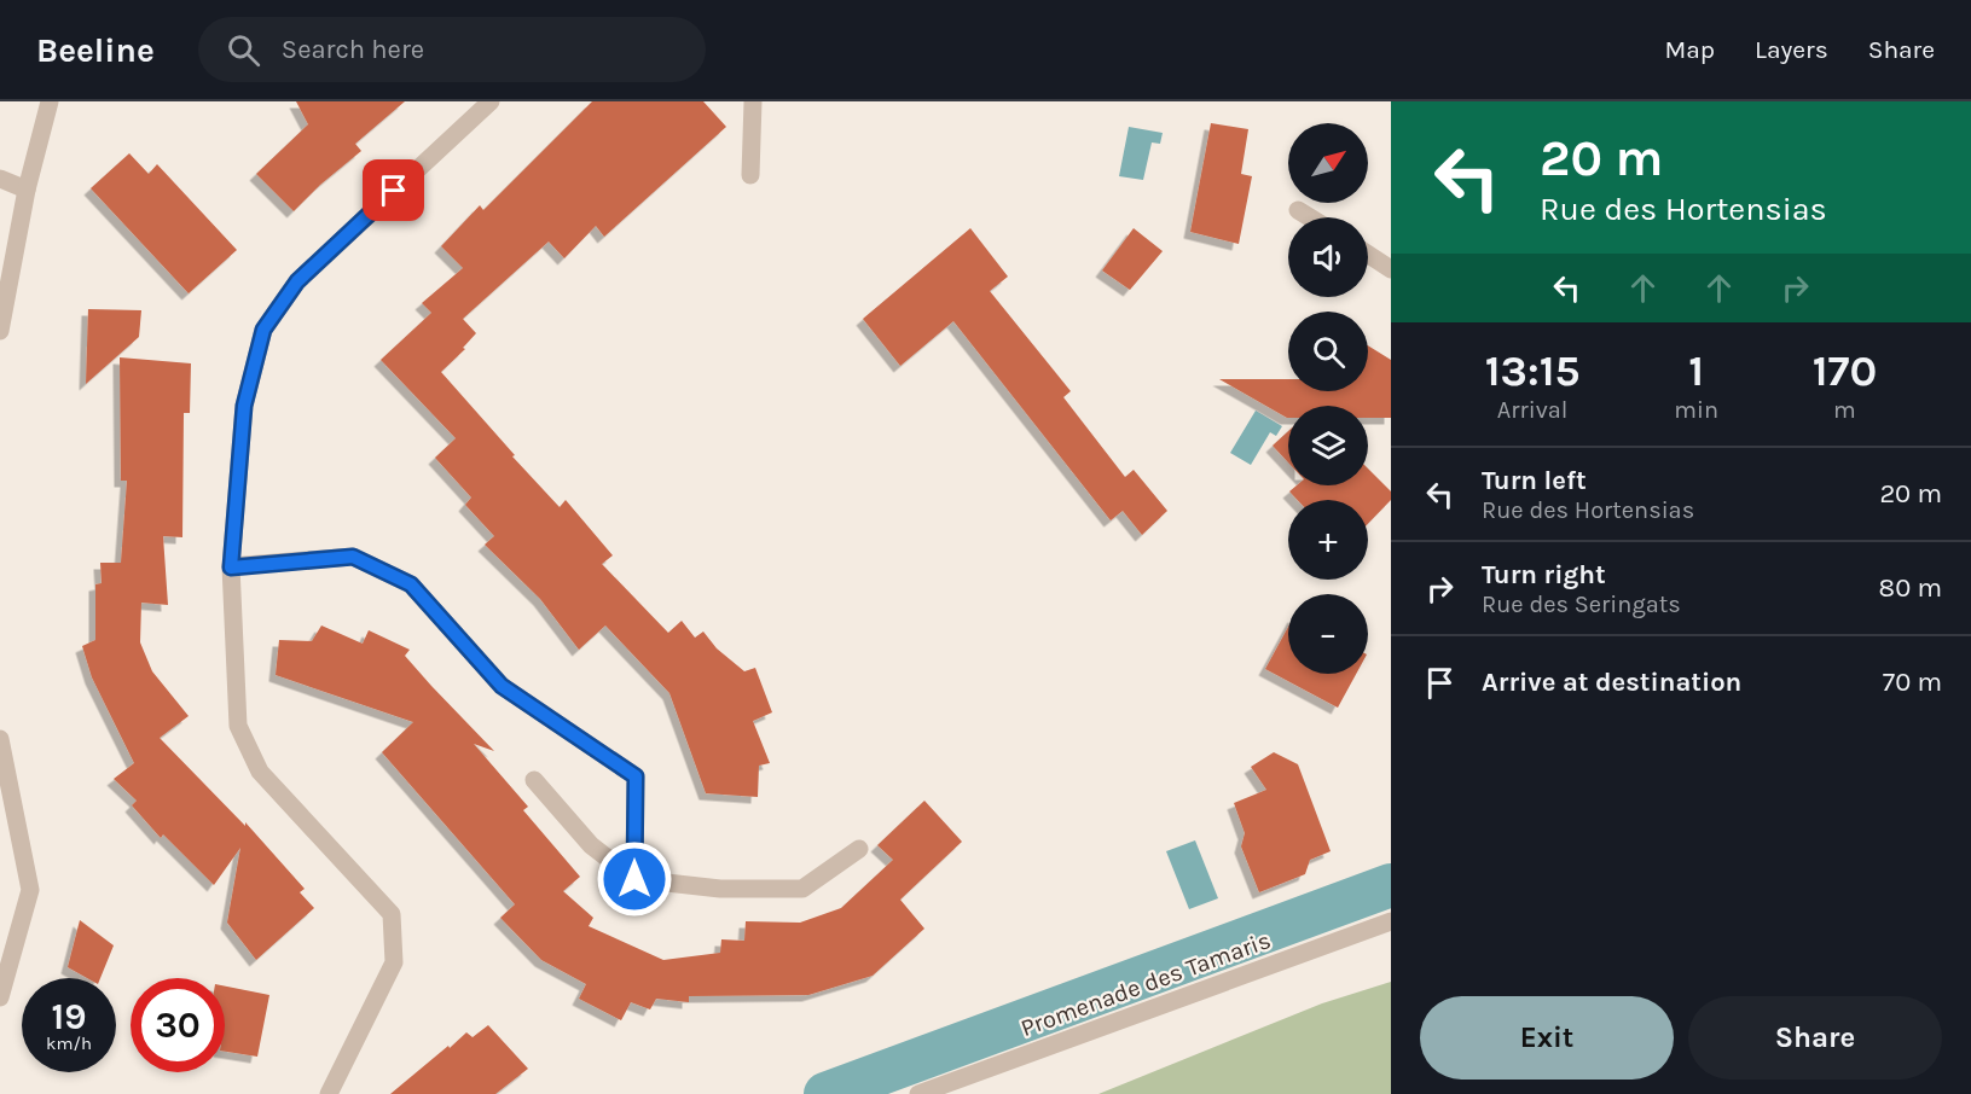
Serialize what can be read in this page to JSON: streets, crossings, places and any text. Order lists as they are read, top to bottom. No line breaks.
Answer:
{"streets":{"street":["Promenade des Tamaris"]},"north":"top right","page":{"header":"Beeline","search":"Search here","nav":["Map","Layers","Share"],"turn":["20 m","Rue des Hortensias"],"map_buttons":["+","−"],"eta":["13:15","Arrival","1","min","170","m"],"list":[{"name":"Turn left","note":"Rue des Hortensias","value":"20 m"},{"name":"Turn right","note":"Rue des Seringats","value":"80 m"},{"name":"Arrive at destination","value":"70 m"}],"speed":"19 km/h","limit":"30","buttons":["Exit","Share"]}}
